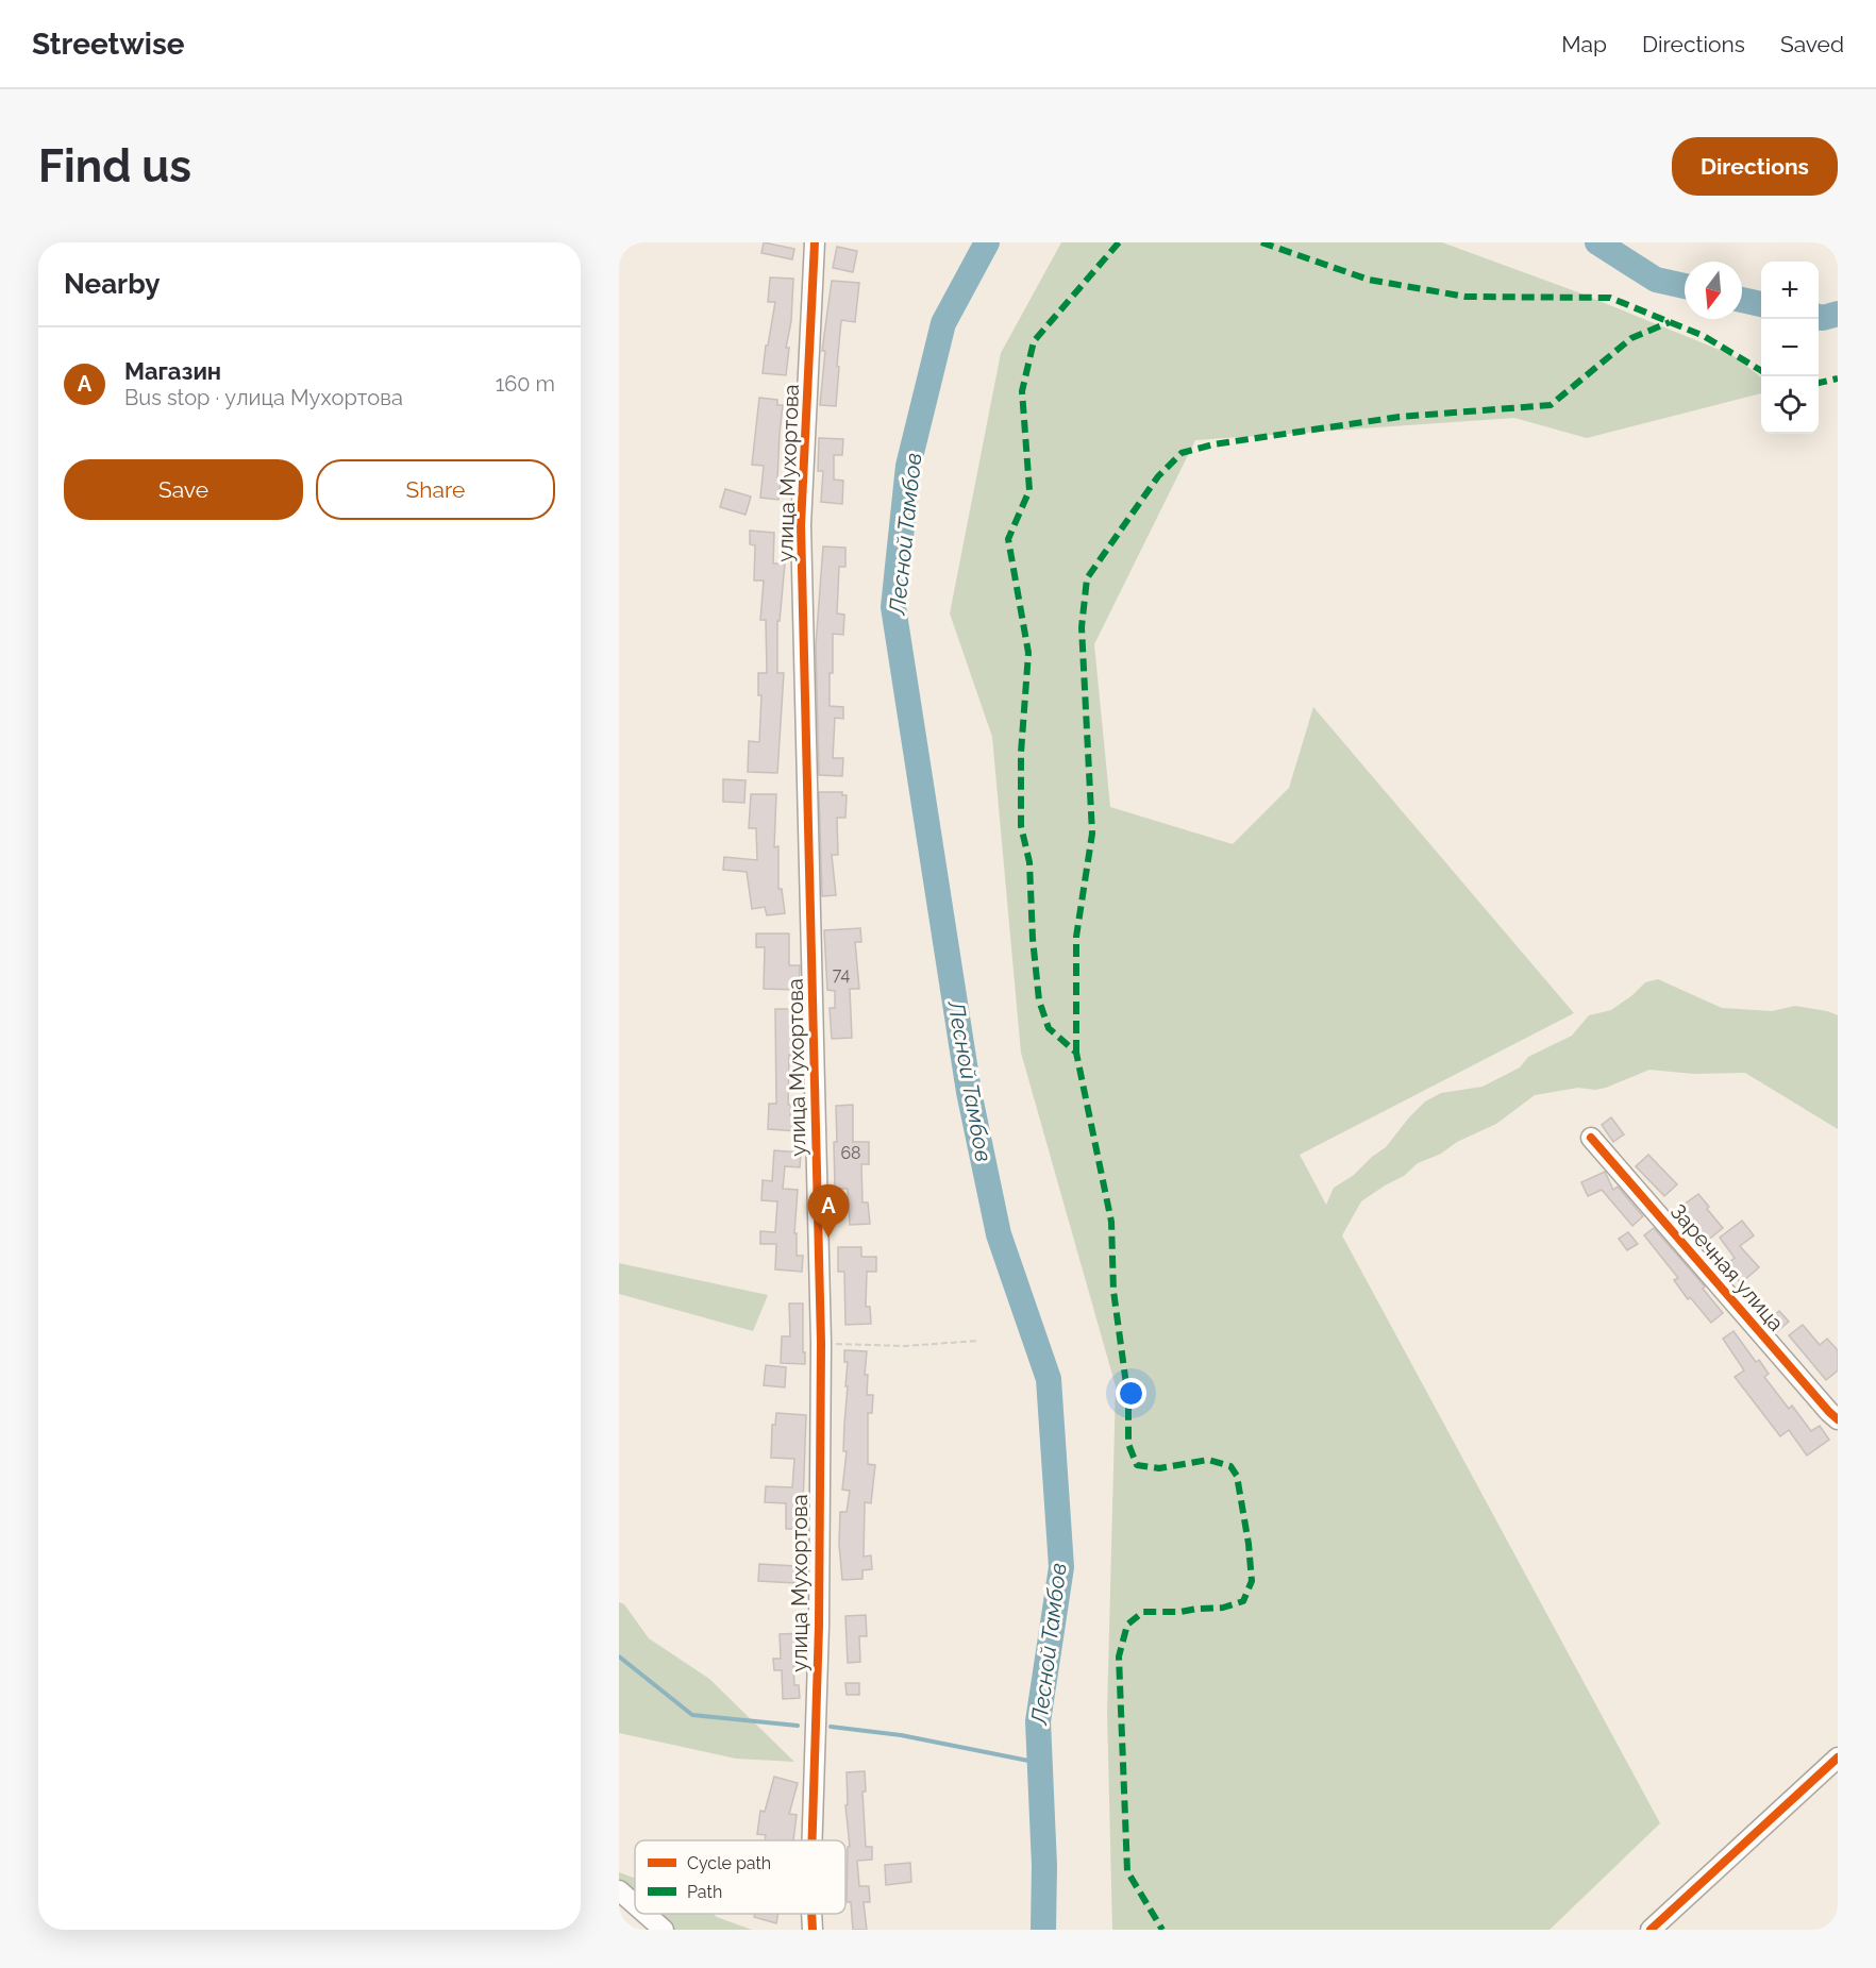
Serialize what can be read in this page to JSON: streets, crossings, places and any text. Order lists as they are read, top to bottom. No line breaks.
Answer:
{"streets":{"street":["улица Мухортова","Заречная улица"]},"water":["Лесной Тамбов"],"house_numbers":["74","68"],"legend":["Cycle path","Path"],"north":"bottom","page":{"header":"Streetwise","nav":["Map","Directions","Saved"],"buttons":["Directions",["Save","Share"]],"title":"Find us","heading":"Nearby","map_buttons":["+","−"],"list":[{"mark":"A","name":"Магазин","note":"Bus stop · улица Мухортова","value":"160 m"}],"pins":"A"}}
